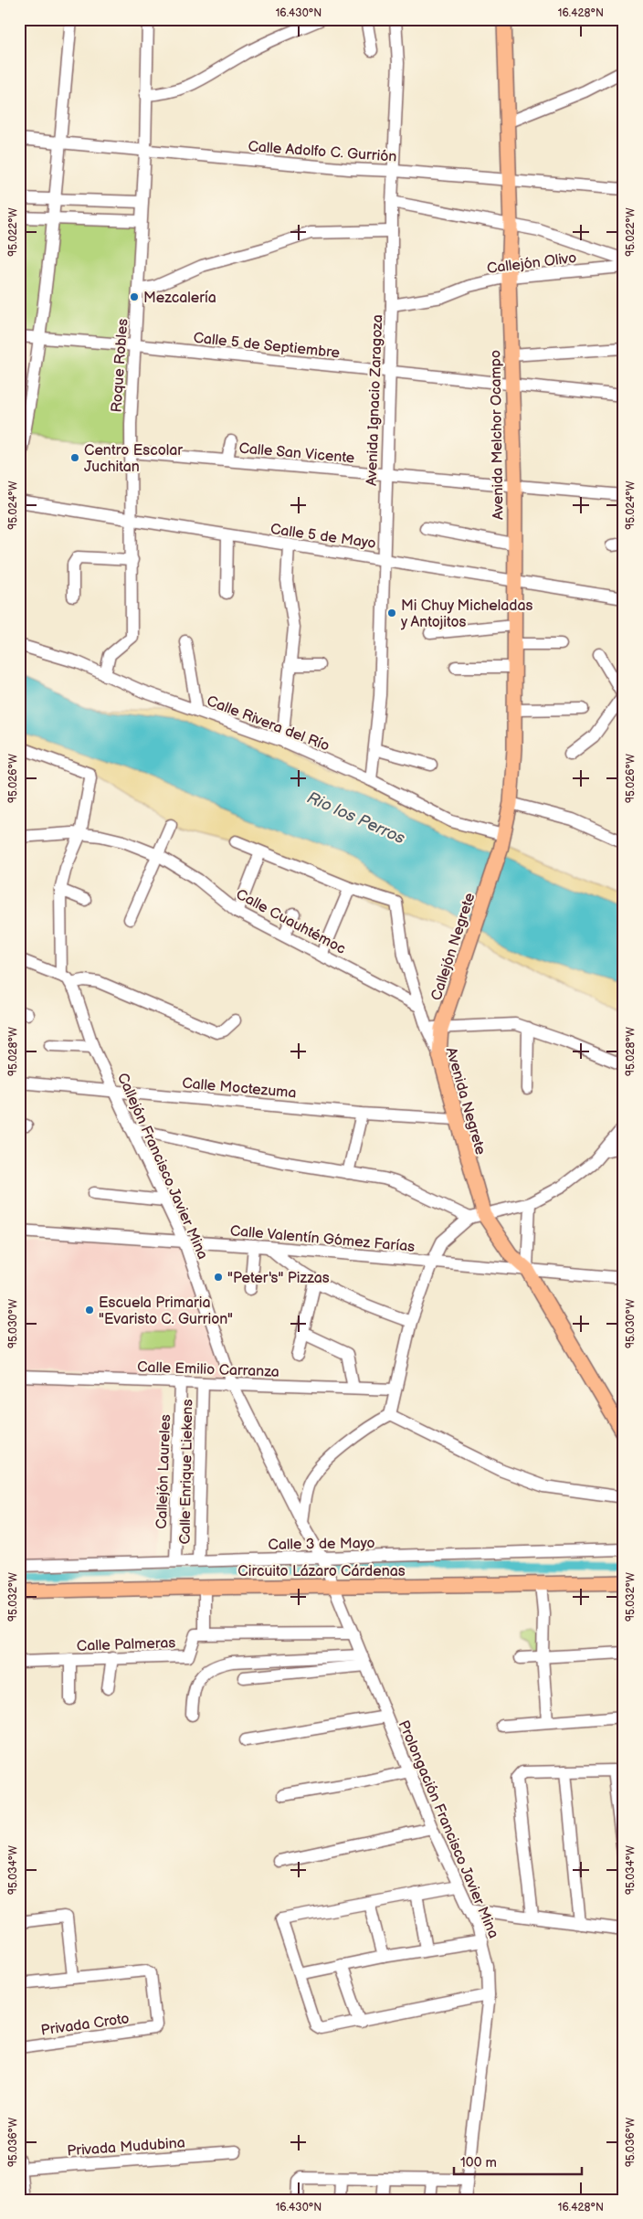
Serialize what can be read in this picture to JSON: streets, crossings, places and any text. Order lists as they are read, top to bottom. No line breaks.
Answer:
{"streets":{"main road":["Avenida Melchor Ocampo","Callejón Negrete","Avenida Negrete","Circuito Lázaro Cárdenas"],"street":["Calle Adolfo C. Gurrión","Callejón Olivo","Calle 5 de Septiembre","Roque Robles","Avenida Ignacio Zaragoza","Calle San Vicente","Calle 5 de Mayo","Calle Rivera del Río","Calle Cuauhtémoc","Calle Moctezuma","Callejón Francisco Javier Mina","Calle Valentín Gómez Farías","Calle Emilio Carranza","Callejón Laureles","Calle Enrique Liekens","Calle 3 de Mayo","Calle Palmeras","Prolongación Francisco Javier Mina","Privada Croto","Privada Mudubina"]},"crossings":[["Calle Adolfo C. Gurrión","Roque Robles"],["Calle Adolfo C. Gurrión","Avenida Ignacio Zaragoza"],["Calle Adolfo C. Gurrión","Avenida Melchor Ocampo"],["Callejón Olivo","Avenida Ignacio Zaragoza"],["Callejón Olivo","Avenida Melchor Ocampo"],["Calle 5 de Septiembre","Roque Robles"],["Calle 5 de Septiembre","Avenida Ignacio Zaragoza"],["Calle 5 de Septiembre","Avenida Melchor Ocampo"],["Roque Robles","Calle San Vicente"],["Roque Robles","Calle 5 de Mayo"],["Roque Robles","Calle Rivera del Río"],["Avenida Ignacio Zaragoza","Calle San Vicente"],["Avenida Ignacio Zaragoza","Calle 5 de Mayo"],["Avenida Ignacio Zaragoza","Calle Rivera del Río"],["Avenida Melchor Ocampo","Calle San Vicente"],["Avenida Melchor Ocampo","Calle 5 de Mayo"],["Avenida Melchor Ocampo","Calle Rivera del Río"],["Avenida Melchor Ocampo","Callejón Negrete"],["Calle Cuauhtémoc","Avenida Negrete"],["Callejón Negrete","Avenida Negrete"],["Calle Moctezuma","Avenida Negrete"],["Calle Moctezuma","Callejón Francisco Javier Mina"],["Avenida Negrete","Calle Valentín Gómez Farías"],["Callejón Francisco Javier Mina","Calle Valentín Gómez Farías"],["Callejón Francisco Javier Mina","Calle Emilio Carranza"],["Callejón Francisco Javier Mina","Calle 3 de Mayo"],["Callejón Francisco Javier Mina","Circuito Lázaro Cárdenas"],["Callejón Francisco Javier Mina","Prolongación Francisco Javier Mina"],["Calle Emilio Carranza","Callejón Laureles"],["Calle Emilio Carranza","Calle Enrique Liekens"],["Callejón Laureles","Calle 3 de Mayo"],["Calle Enrique Liekens","Calle 3 de Mayo"],["Circuito Lázaro Cárdenas","Prolongación Francisco Javier Mina"]],"water":["Rio los Perros"],"places":["Mezcalería","Centro Escolar Juchitan","Mi Chuy Micheladas y Antojitos","\"Peter's\" Pizzas","Escuela Primaria \"Evaristo C. Gurrion\""],"scale_bar":"100 m","coordinates":["16.430°N","16.428°N","95.022°W","95.024°W","95.026°W","95.028°W","95.030°W","95.032°W","95.034°W","95.036°W"]}
